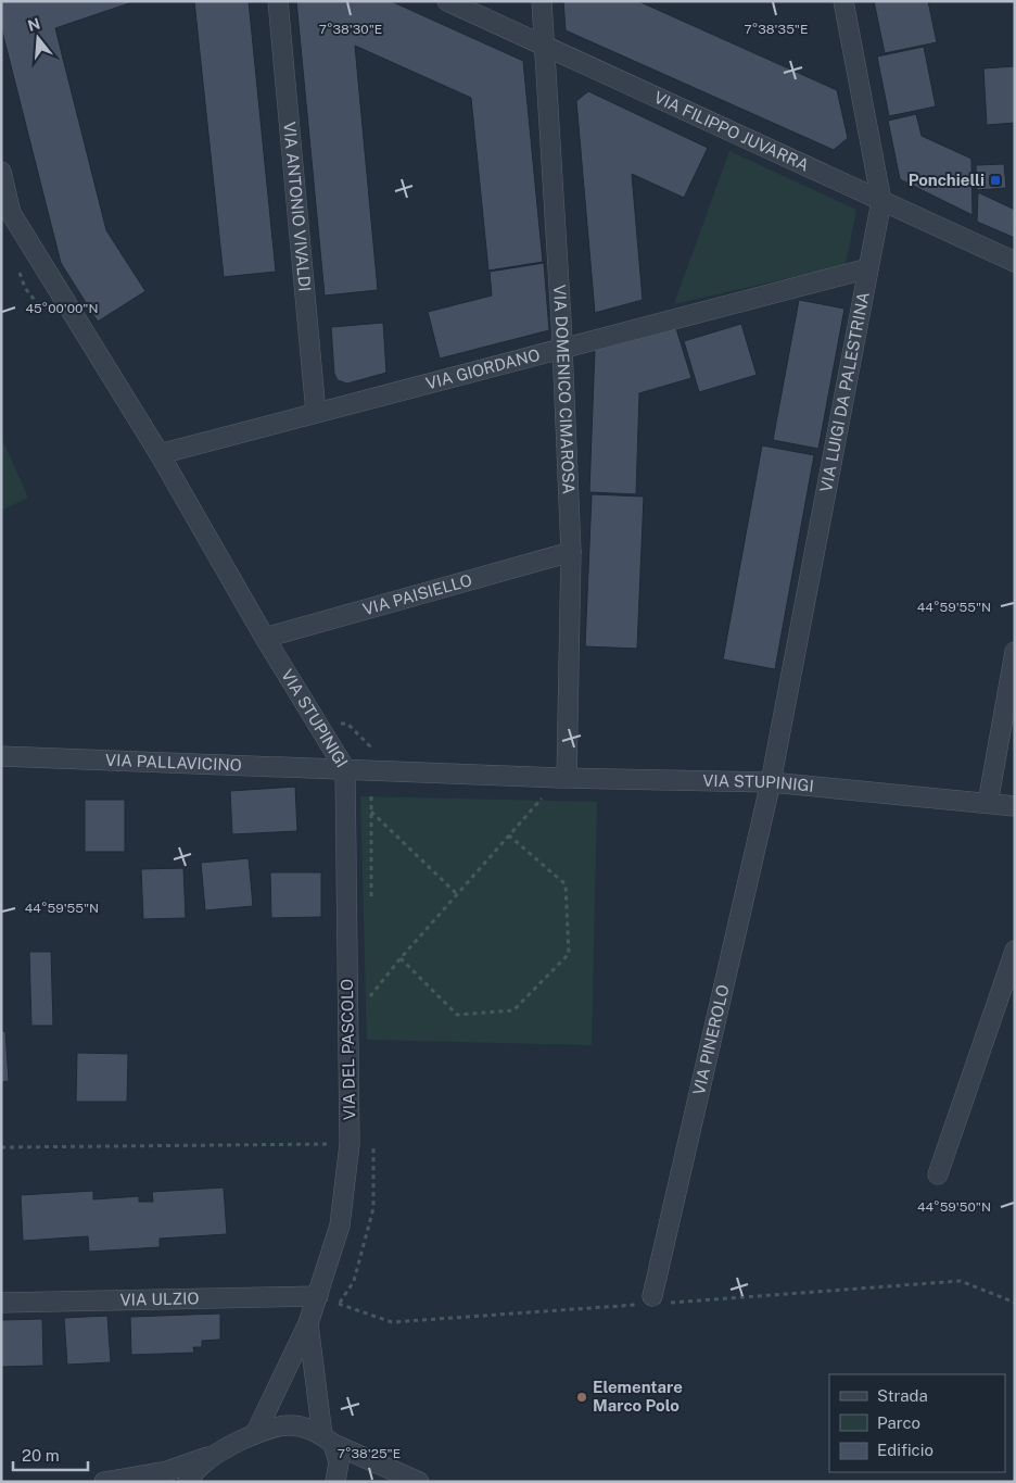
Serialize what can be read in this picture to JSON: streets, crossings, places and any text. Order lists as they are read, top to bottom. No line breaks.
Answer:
{"streets":{"street":["VIA FILIPPO JUVARRA","VIA ANTONIO VIVALDI","VIA GIORDANO","VIA DOMENICO CIMAROSA","VIA LUIGI DA PALESTRINA","VIA PAISIELLO","VIA STUPINIGI","VIA PALLAVICINO","VIA PINEROLO","VIA DEL PASCOLO","VIA ULZIO"]},"crossings":[["VIA FILIPPO JUVARRA","VIA DOMENICO CIMAROSA"],["VIA FILIPPO JUVARRA","VIA LUIGI DA PALESTRINA"],["VIA ANTONIO VIVALDI","VIA GIORDANO"],["VIA GIORDANO","VIA DOMENICO CIMAROSA"],["VIA GIORDANO","VIA LUIGI DA PALESTRINA"],["VIA GIORDANO","VIA STUPINIGI"],["VIA DOMENICO CIMAROSA","VIA PAISIELLO"],["VIA DOMENICO CIMAROSA","VIA STUPINIGI"],["VIA LUIGI DA PALESTRINA","VIA STUPINIGI"],["VIA LUIGI DA PALESTRINA","VIA PINEROLO"],["VIA PAISIELLO","VIA STUPINIGI"],["VIA STUPINIGI","VIA PALLAVICINO"],["VIA STUPINIGI","VIA PINEROLO"],["VIA STUPINIGI","VIA DEL PASCOLO"],["VIA PALLAVICINO","VIA DEL PASCOLO"],["VIA DEL PASCOLO","VIA ULZIO"]],"places":{"transit":["Ponchielli"],"other":["Elementare Marco Polo"]},"legend":["Strada","Parco","Edificio"],"scale_bar":"20 m","north":"top","coordinates":["7°38'30\"E","7°38'35\"E","45°00'00\"N","44°59'55\"N","44°59'50\"N","7°38'25\"E"]}
